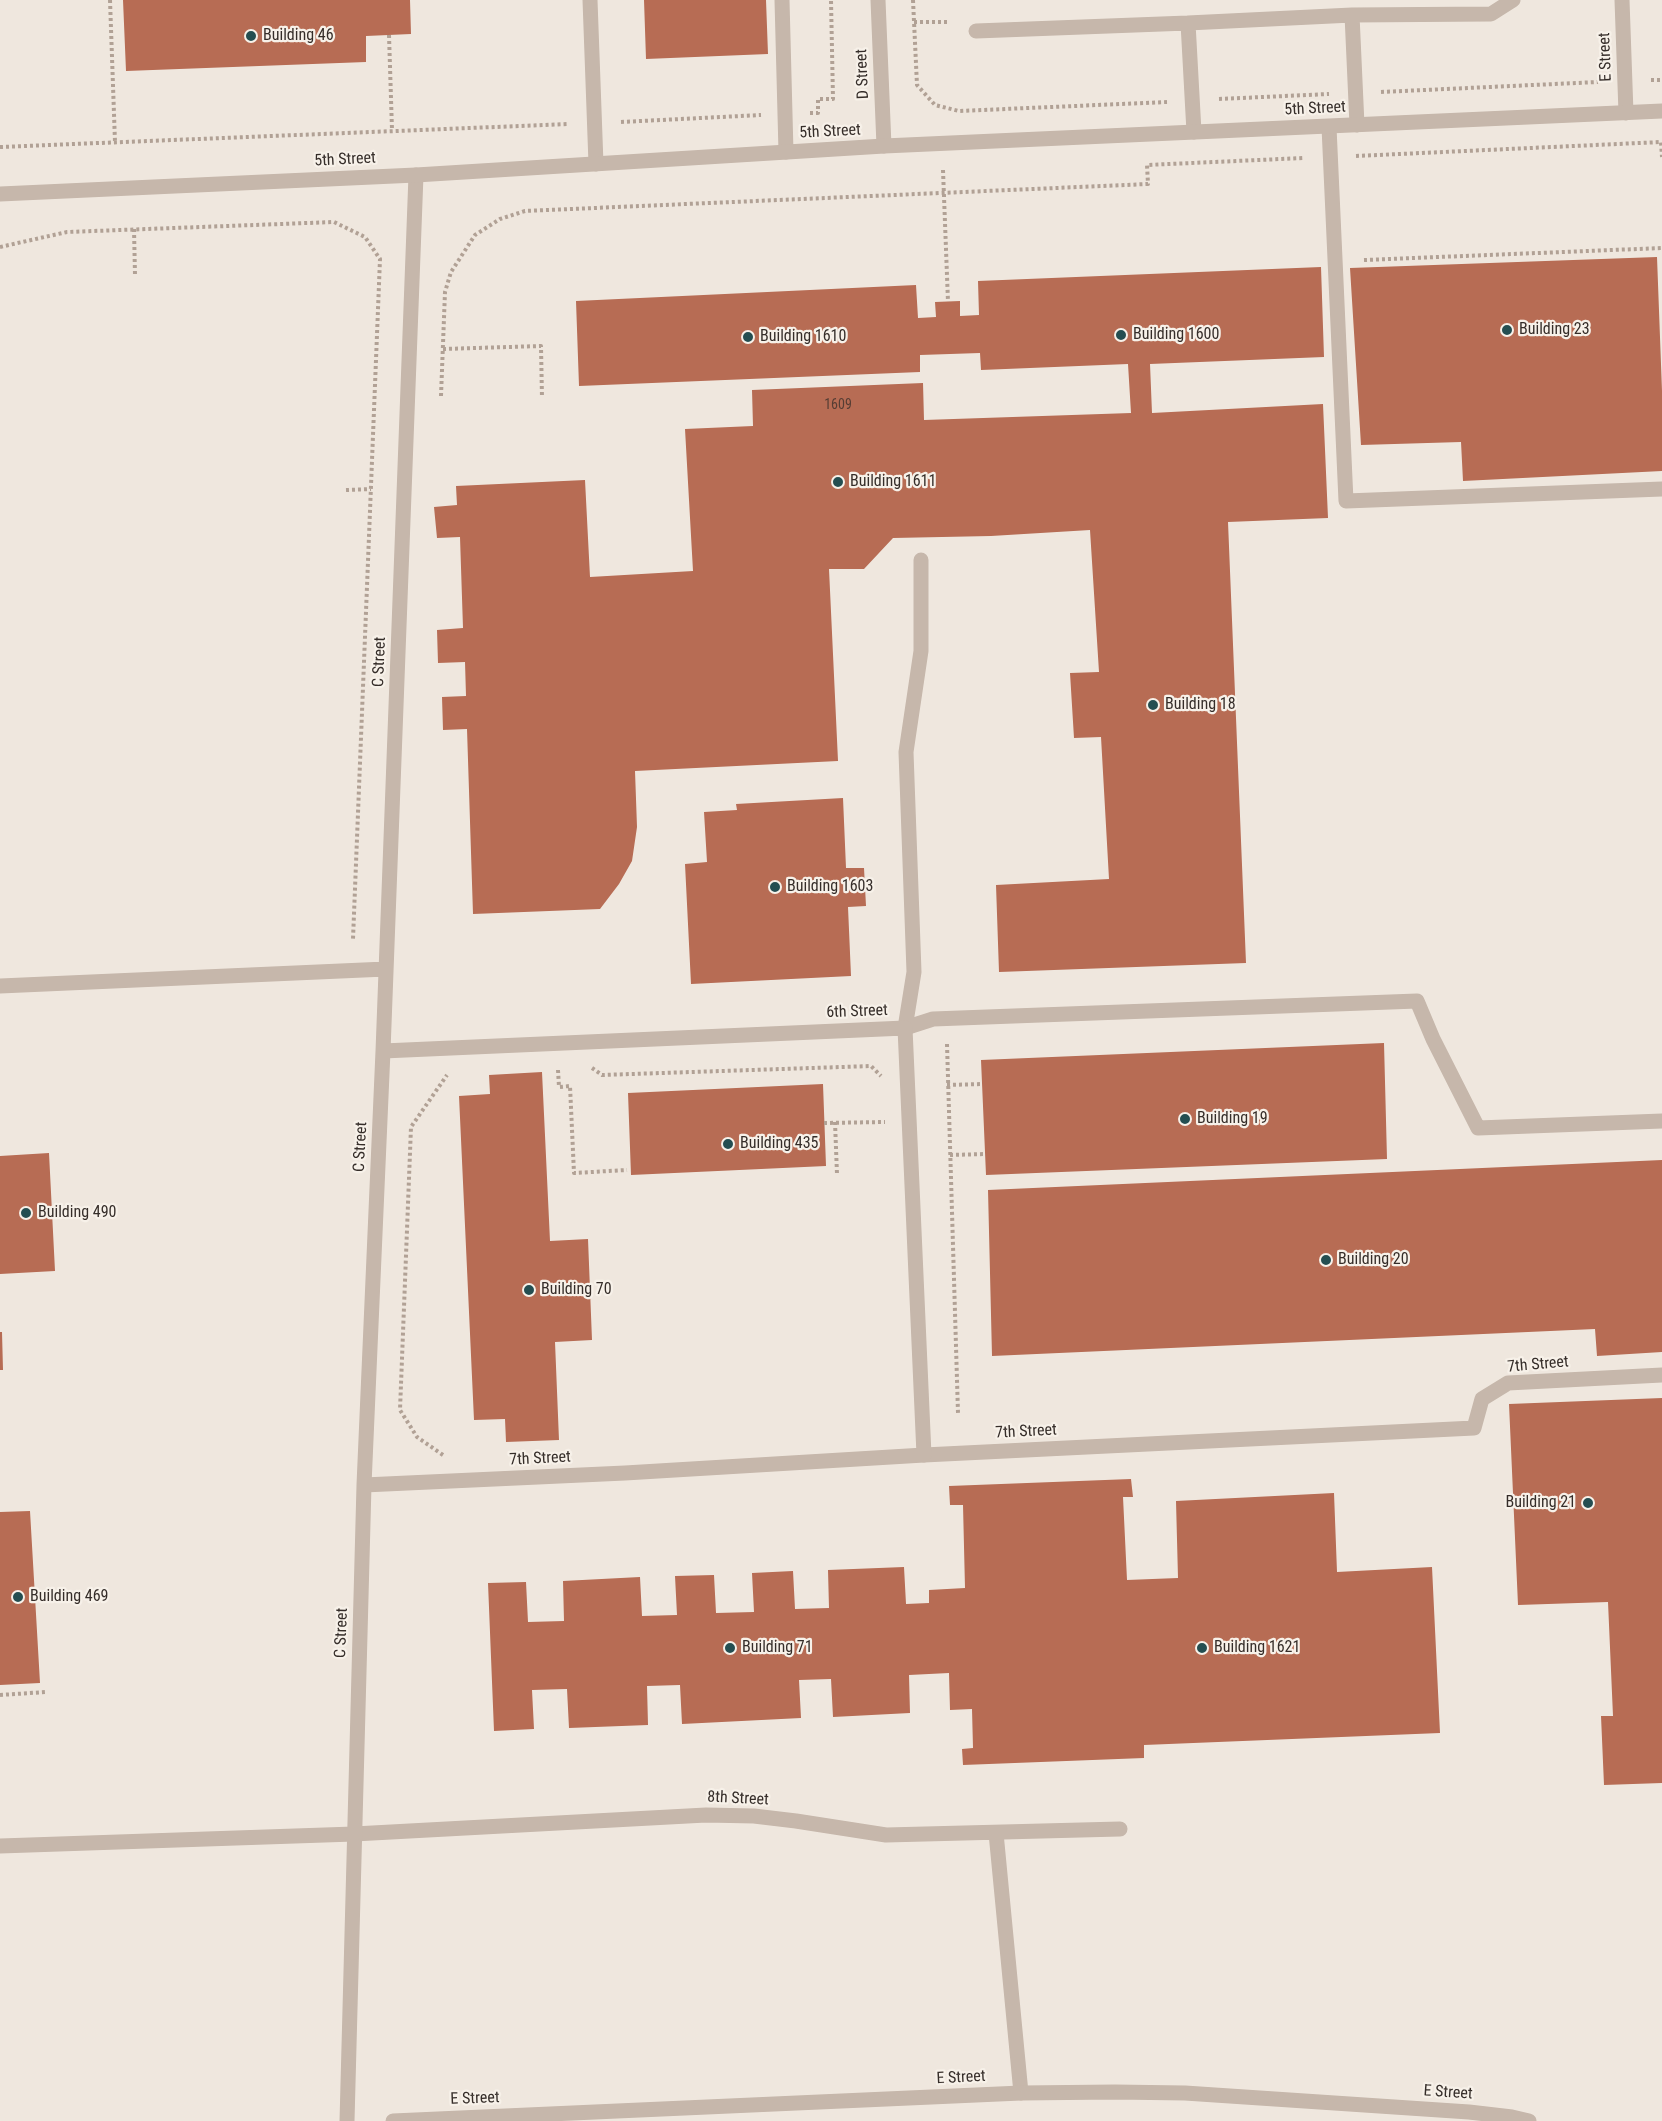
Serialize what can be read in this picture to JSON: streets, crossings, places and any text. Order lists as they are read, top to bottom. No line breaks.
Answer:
{"streets":{"street":["E Street","D Street","5th Street","C Street","6th Street","7th Street","8th Street"]},"crossings":[["E Street","5th Street"],["D Street","5th Street"],["5th Street","C Street"],["C Street","6th Street"],["C Street","7th Street"],["C Street","8th Street"],["6th Street","7th Street"]],"places":["Building 46","Building 23","Building 1600","Building 1610","Building 1611","Building 18","Building 1603","Building 19","Building 435","Building 490","Building 20","Building 70","Building 21","Building 469","Building 71","Building 1621"],"house_numbers":["1609"]}
